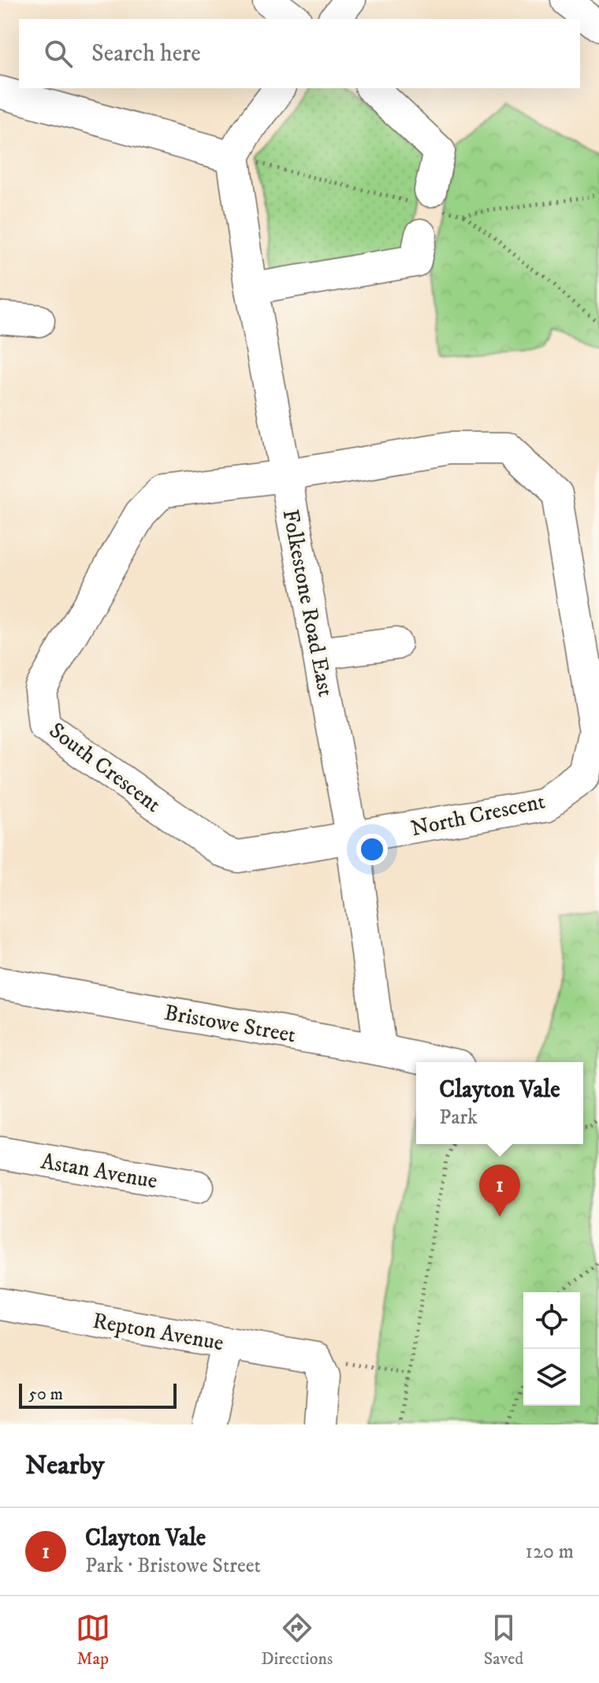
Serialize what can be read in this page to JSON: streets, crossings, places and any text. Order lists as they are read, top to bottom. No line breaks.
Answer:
{"streets":{"street":["Folkestone Road East","South Crescent","North Crescent","Bristowe Street","Astan Avenue","Repton Avenue"]},"crossings":[["Folkestone Road East","South Crescent"],["Folkestone Road East","North Crescent"],["Folkestone Road East","Bristowe Street"],["South Crescent","North Crescent"]],"scale_bar":"50 m","page":{"search":"Search here","popup":["Clayton Vale","Park"],"pins":"1","scale":"50 m","heading":"Nearby","list":[{"mark":"1","name":"Clayton Vale","note":"Park · Bristowe Street","value":"120 m"}],"nav":["Map","Directions","Saved"]}}
